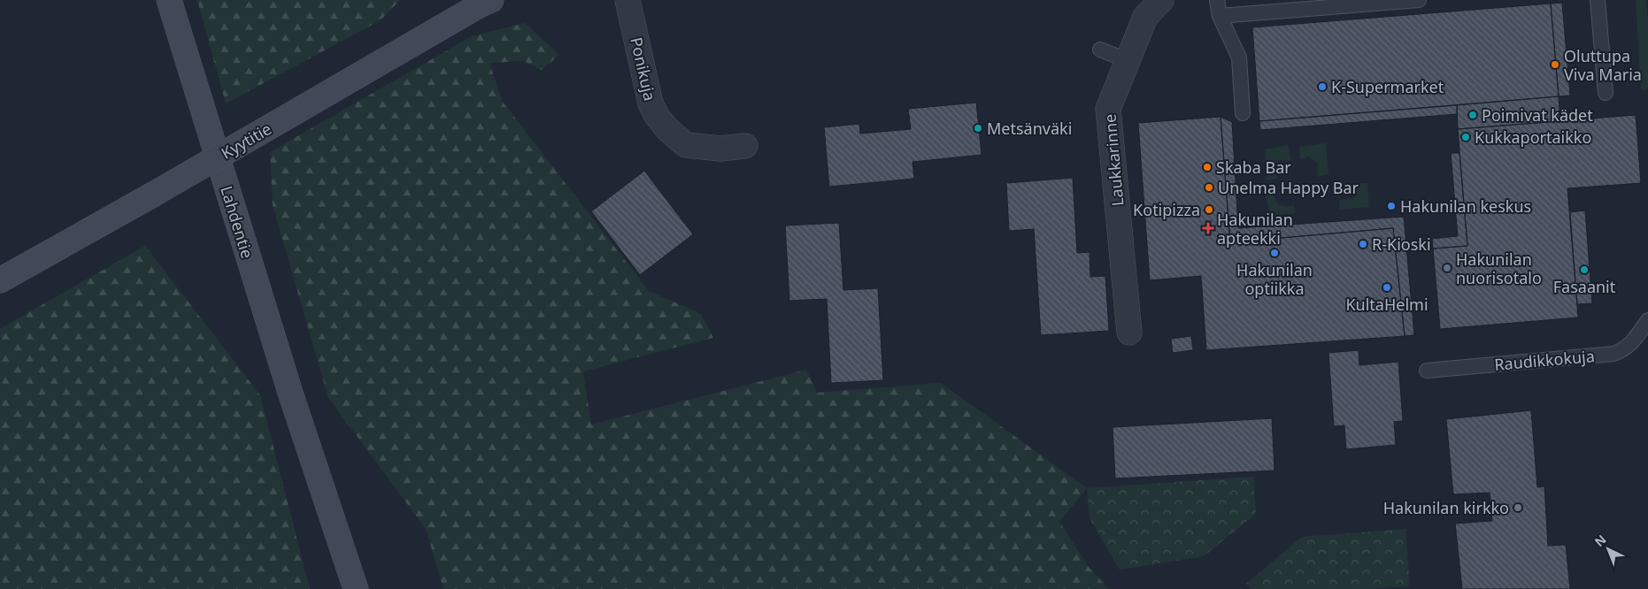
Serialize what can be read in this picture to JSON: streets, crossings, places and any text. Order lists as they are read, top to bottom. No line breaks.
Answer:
{"streets":{"main road":["Kyytitie","Lahdentie"],"street":["Ponikuja","Laukkarinne"],"lane":["Raudikkokuja"]},"places":{"other":["Oluttupa Viva Maria","K-Supermarket","Poimivat kädet","Metsänväki","Kukkaportaikko","Skaba Bar","Unelma Happy Bar","Hakunilan keskus","Kotipizza","R-Kioski","Hakunilan optiikka","Hakunilan nuorisotalo","Fasaanit","KultaHelmi","Hakunilan kirkko"],"health":["Hakunilan apteekki"]},"north":"top left"}
